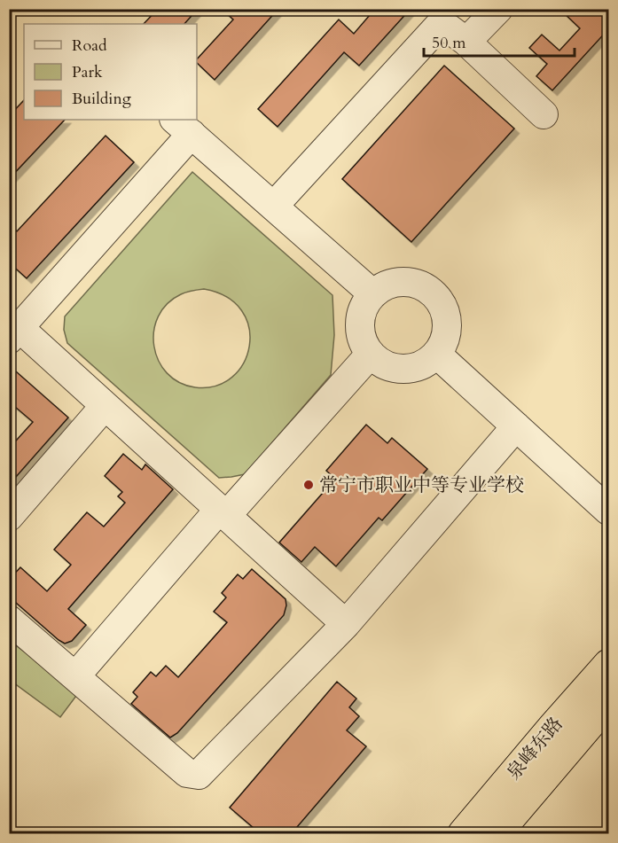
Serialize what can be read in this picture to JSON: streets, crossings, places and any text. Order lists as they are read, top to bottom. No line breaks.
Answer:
{"streets":{"highway":["泉峰东路"]},"places":["常宁市职业中等专业学校"],"legend":["Road","Park","Building"],"scale_bar":"50 m"}
